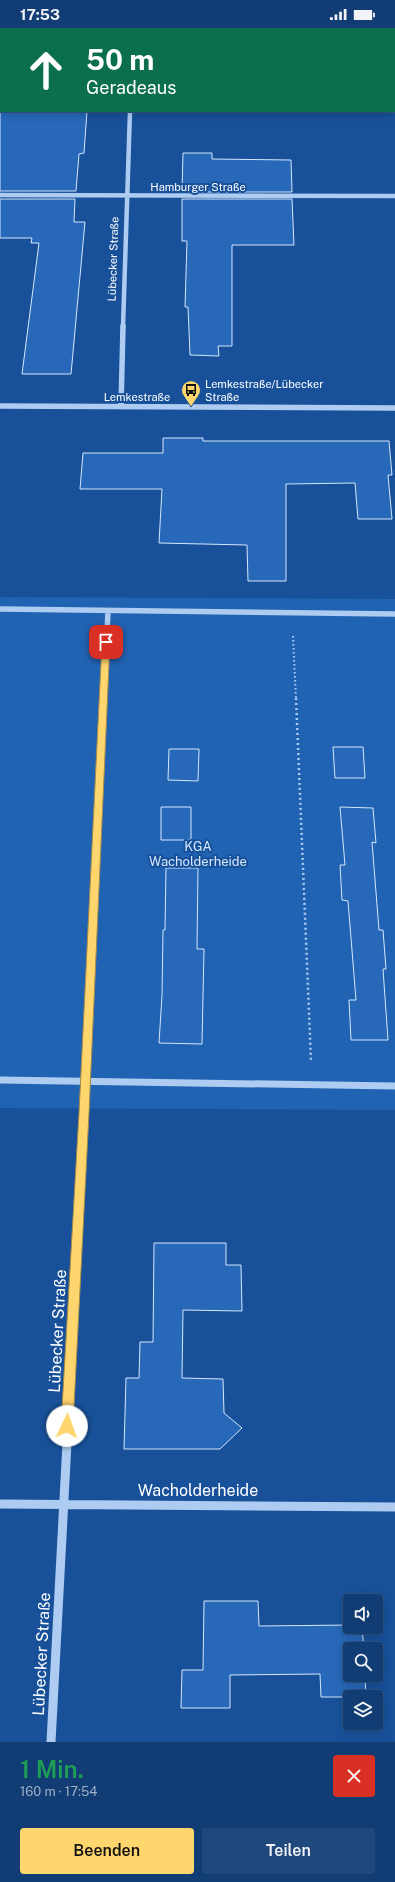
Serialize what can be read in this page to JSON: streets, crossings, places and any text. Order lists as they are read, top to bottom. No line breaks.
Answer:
{"streets":{"street":["Hamburger Straße","Lübecker Straße","Lemkestraße","Wacholderheide"]},"crossings":[["Hamburger Straße","Lübecker Straße"],["Lübecker Straße","Lemkestraße"],["Lübecker Straße","Wacholderheide"]],"parks":["KGA Wacholderheide"],"places":{"bus stop":["Lemkestraße/Lübecker Straße"]},"page":{"status":"17:53","turn":["50 m","Geradeaus"],"heading":["1 Min.","160 m · 17:54"],"buttons":["Beenden","Teilen"]}}
